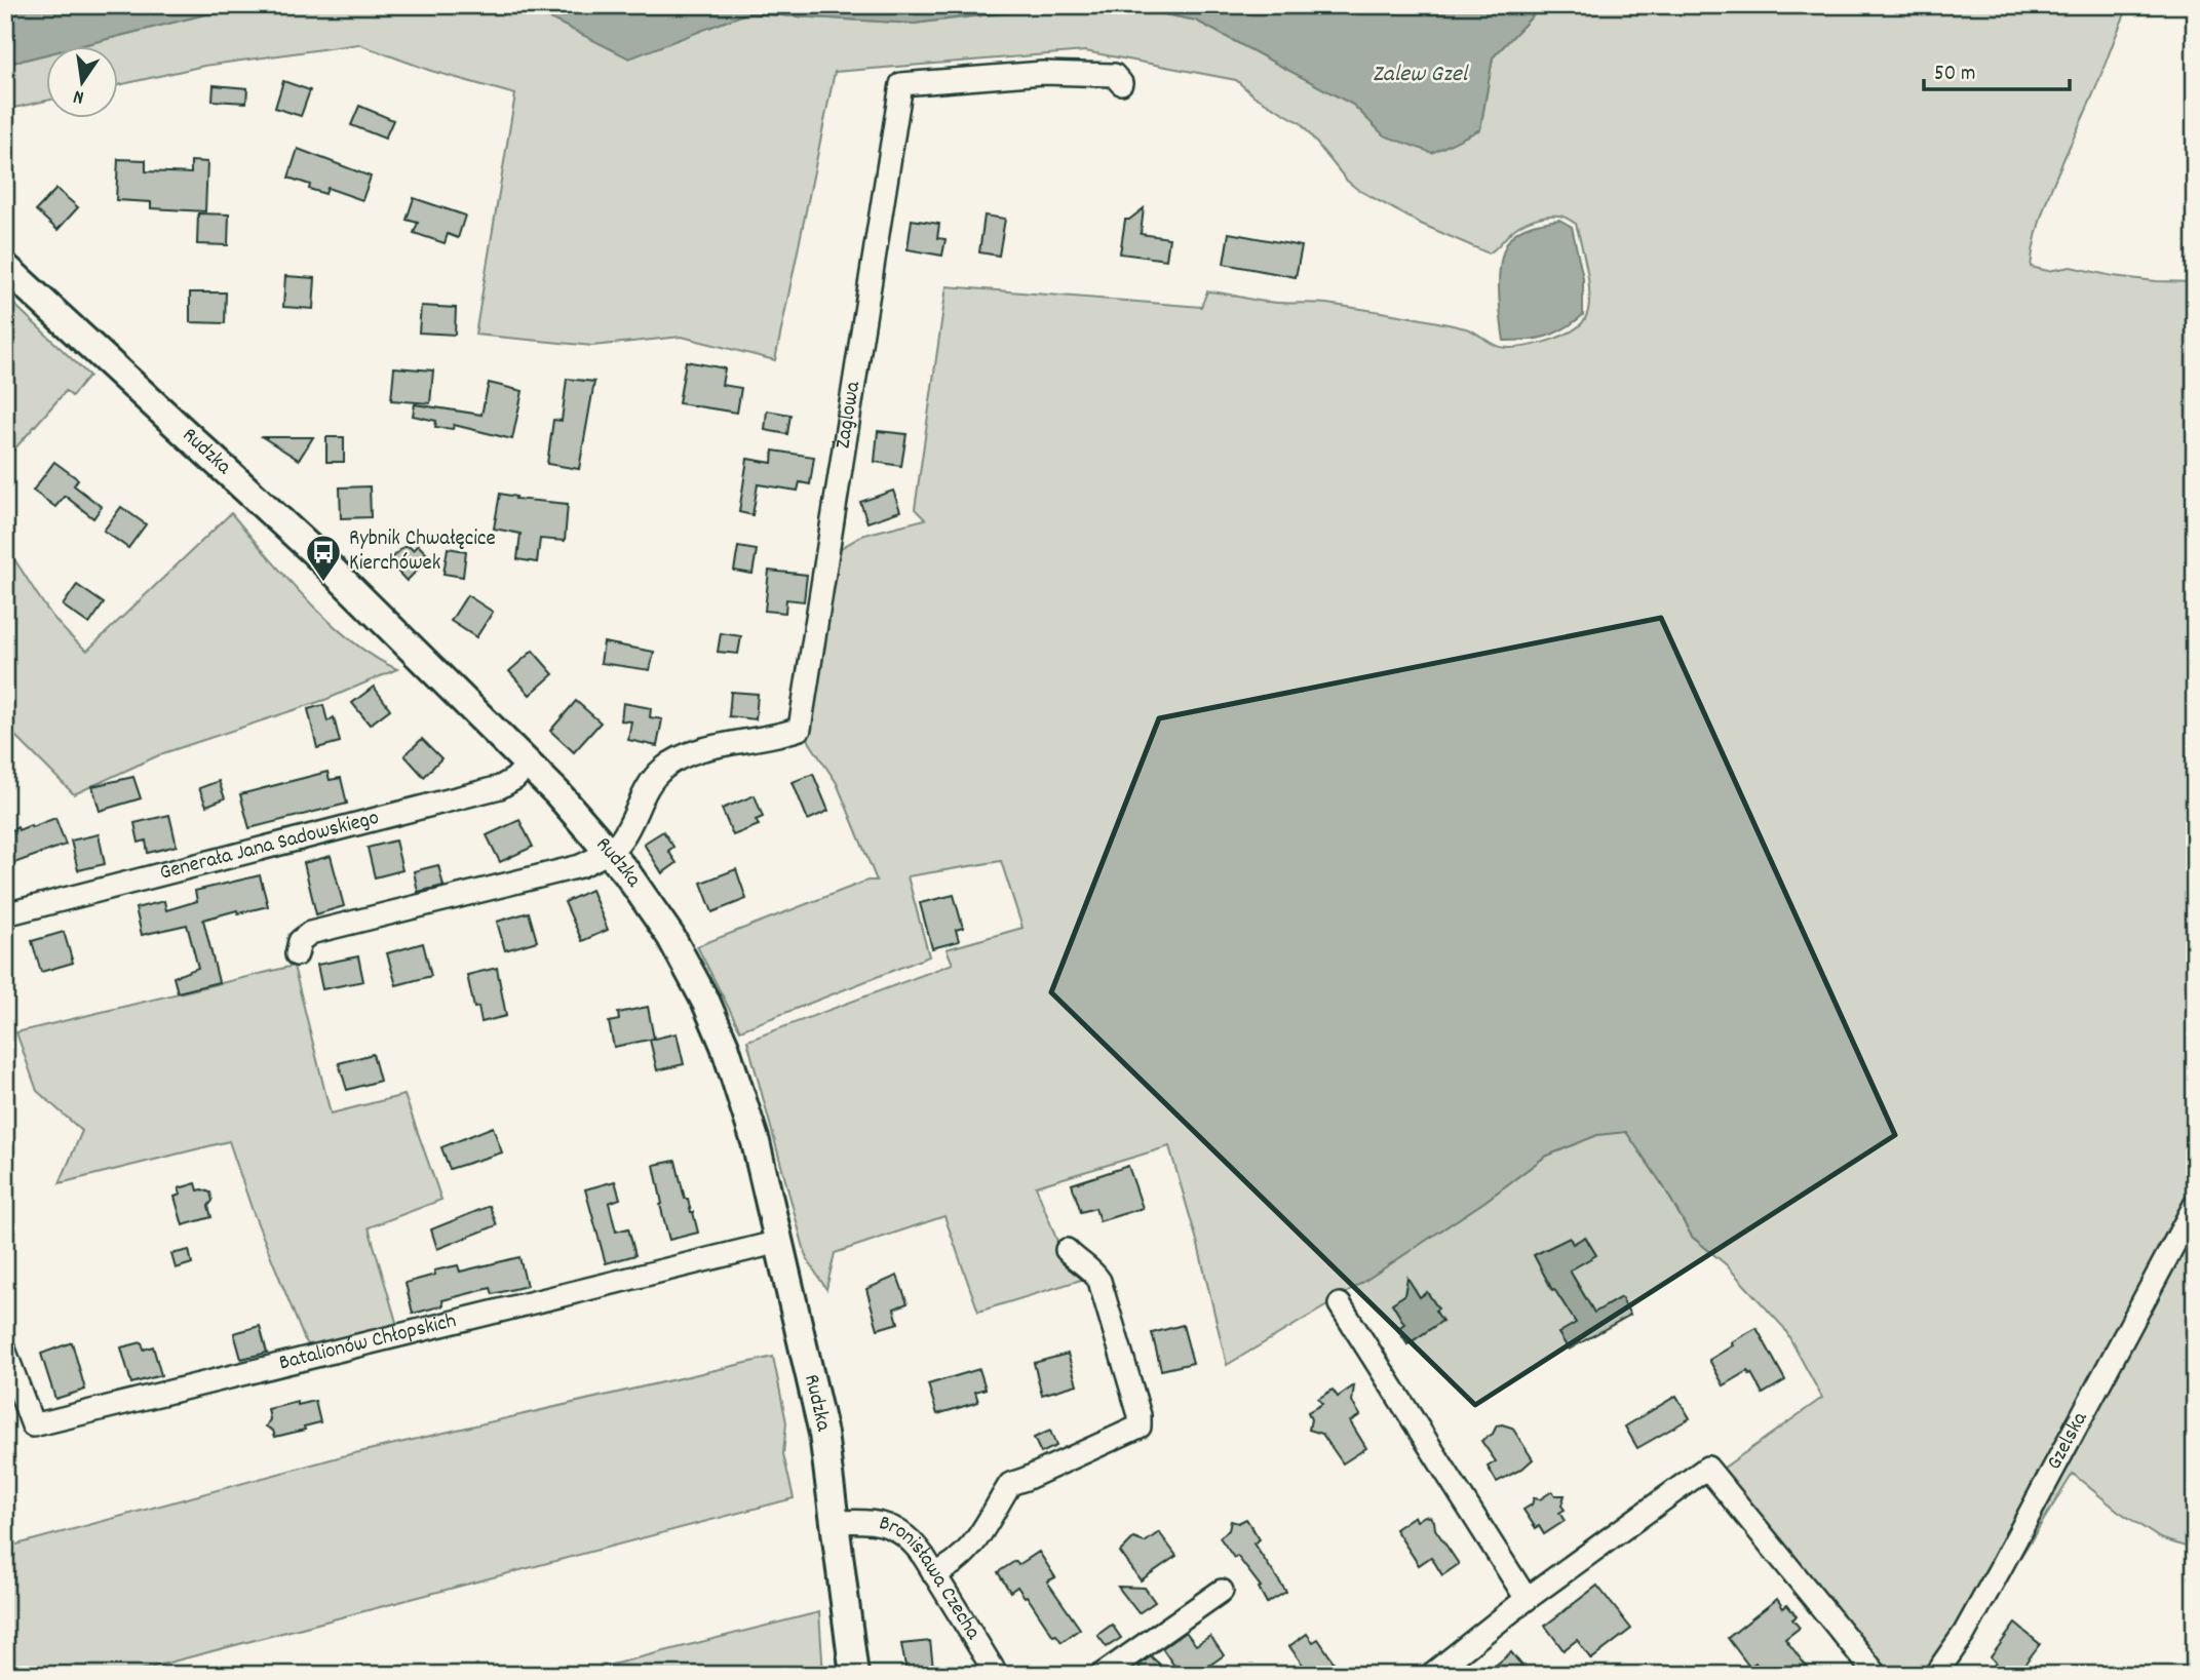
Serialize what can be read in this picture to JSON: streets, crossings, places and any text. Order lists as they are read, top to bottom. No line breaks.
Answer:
{"streets":{"main road":["Rudzka"],"street":["Żaglowa","Generała Jana Sadowskiego","Batalionów Chłopskich","Gzelska","Bronisława Czecha"]},"crossings":[["Żaglowa","Rudzka"],["Rudzka","Generała Jana Sadowskiego"],["Rudzka","Batalionów Chłopskich"],["Rudzka","Bronisława Czecha"]],"water":["Zalew Gzel"],"places":{"bus stop":["Rybnik Chwałęcice Kierchówek"]},"scale_bar":"50 m","north":"bottom"}
